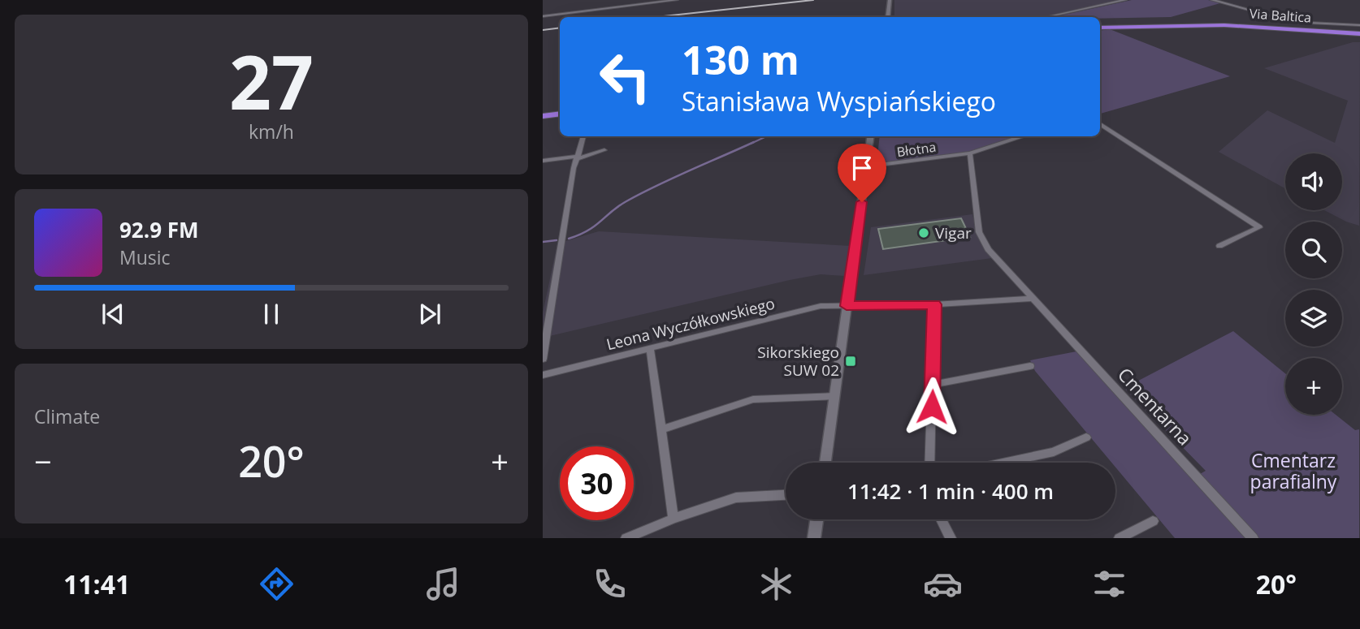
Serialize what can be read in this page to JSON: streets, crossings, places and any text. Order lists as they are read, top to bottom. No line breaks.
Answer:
{"streets":{"highway":["Via Baltica"],"street":["Błotna","Leona Wyczółkowskiego","Cmentarna"]},"crossings":[["Błotna","Cmentarna"],["Leona Wyczółkowskiego","Cmentarna"]],"parks":["Cmentarz parafialny"],"places":{"other":["Vigar"],"transit":["Sikorskiego SUW 02"]},"page":{"tile":[["27","km/h"],"Climate"],"turn":["130 m","Stanisława Wyspiańskiego"],"map_buttons":"+","song":["92.9 FM","Music"],"heat":["−","20°","+"],"limit":"30","trip":"11:42 · 1 min · 400 m","tabs":["11:41","20°"]}}
